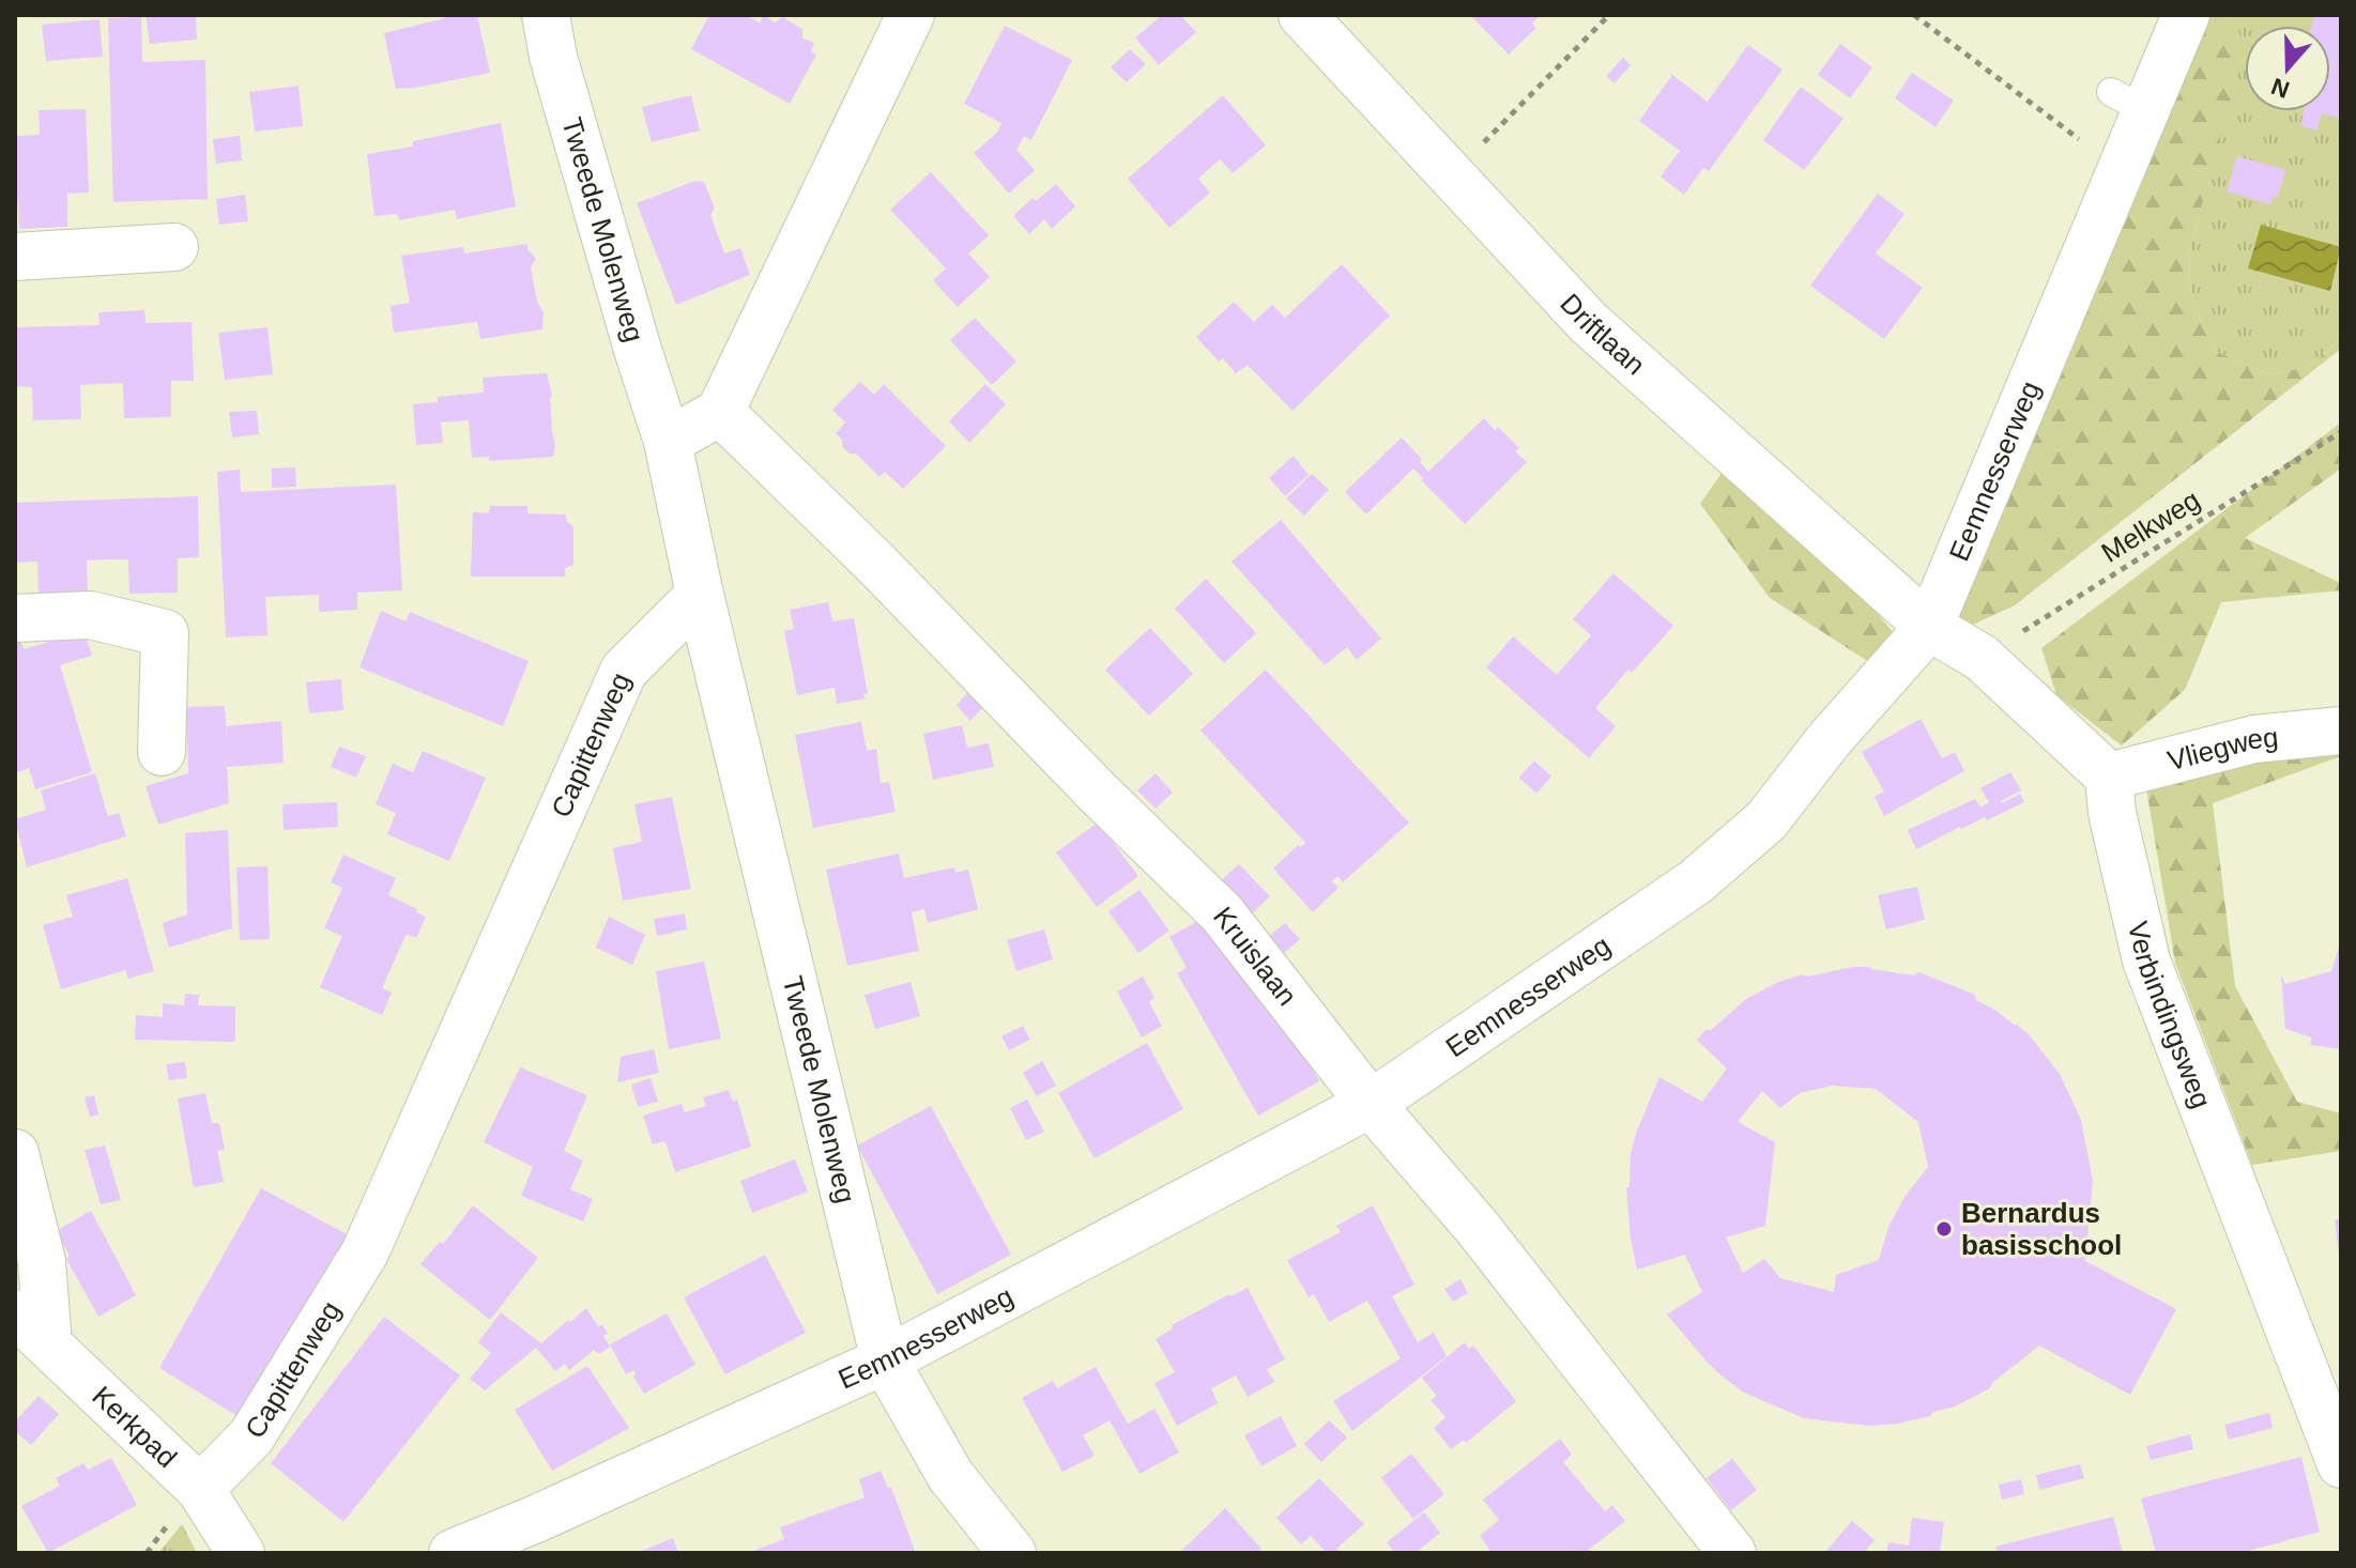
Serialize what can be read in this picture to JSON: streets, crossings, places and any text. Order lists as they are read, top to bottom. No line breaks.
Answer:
{"streets":{"street":["Tweede Molenweg","Driftlaan","Eemnesserweg","Capittenweg","Vliegweg","Kruislaan","Verbindingsweg","Kerkpad"],"path":["Melkweg"]},"crossings":[["Tweede Molenweg","Eemnesserweg"],["Tweede Molenweg","Capittenweg"],["Driftlaan","Eemnesserweg"],["Eemnesserweg","Kruislaan"],["Capittenweg","Kerkpad"],["Vliegweg","Verbindingsweg"]],"places":["Bernardus basisschool"],"north":"bottom"}
